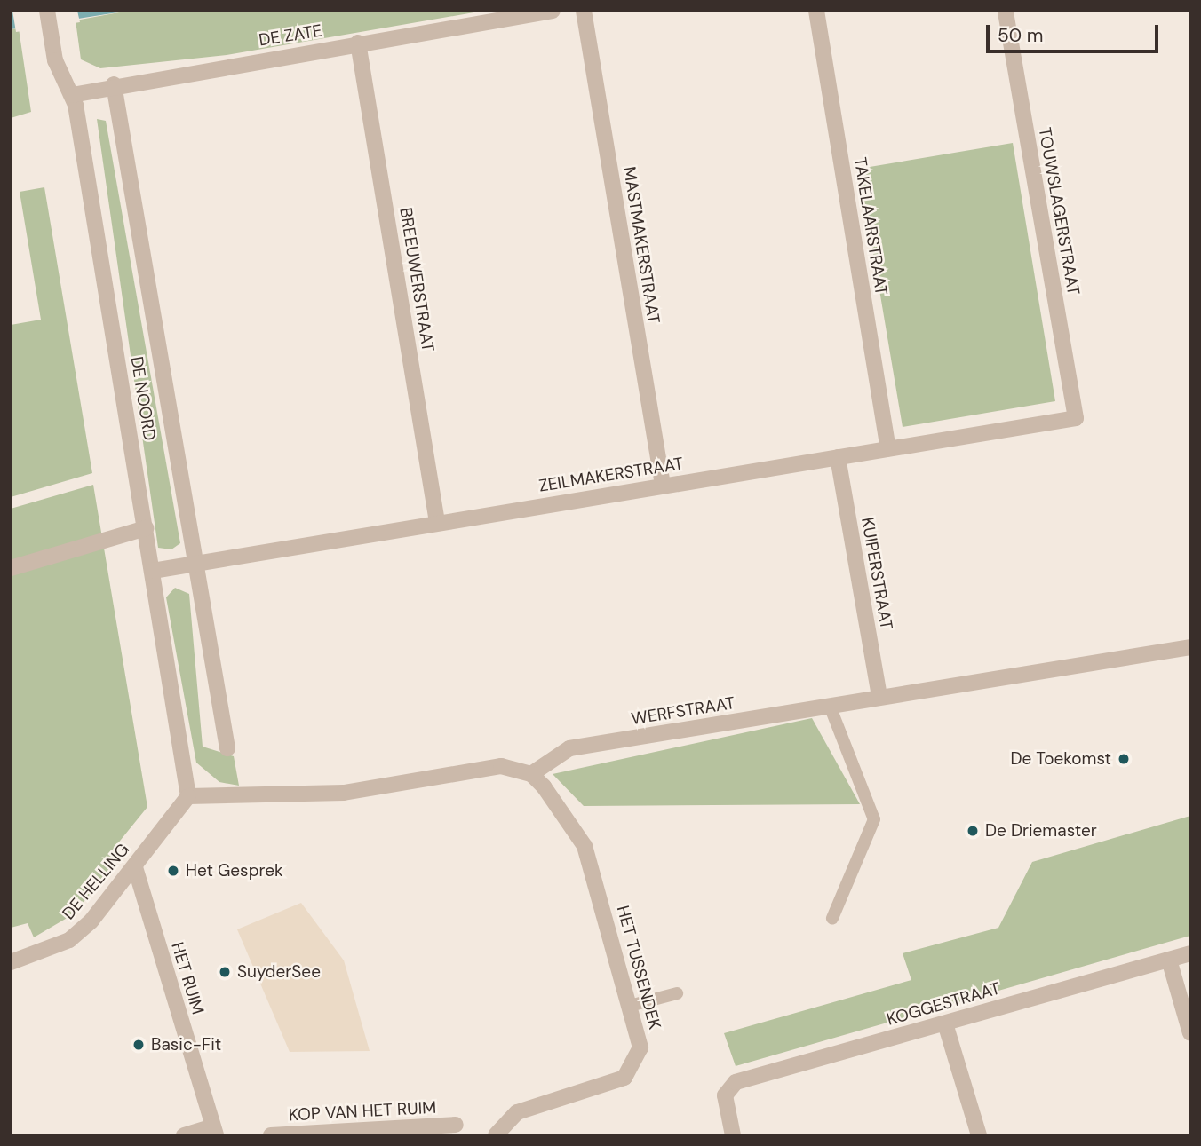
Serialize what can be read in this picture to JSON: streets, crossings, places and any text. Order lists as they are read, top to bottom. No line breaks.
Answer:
{"streets":{"street":["DE ZATE","TOUWSLAGERSTRAAT","TAKELAARSTRAAT","MASTMAKERSTRAAT","BREEUWERSTRAAT","DE NOORD","ZEILMAKERSTRAAT","KUIPERSTRAAT","WERFSTRAAT","DE HELLING","HET TUSSENDEK","HET RUIM","KOGGESTRAAT","KOP VAN HET RUIM"]},"crossings":[["DE ZATE","BREEUWERSTRAAT"],["DE ZATE","DE NOORD"],["TOUWSLAGERSTRAAT","ZEILMAKERSTRAAT"],["TAKELAARSTRAAT","ZEILMAKERSTRAAT"],["MASTMAKERSTRAAT","ZEILMAKERSTRAAT"],["BREEUWERSTRAAT","ZEILMAKERSTRAAT"],["DE NOORD","ZEILMAKERSTRAAT"],["DE NOORD","DE HELLING"],["ZEILMAKERSTRAAT","KUIPERSTRAAT"],["KUIPERSTRAAT","WERFSTRAAT"],["WERFSTRAAT","HET TUSSENDEK"],["DE HELLING","HET RUIM"]],"places":["De Toekomst","De Driemaster","Het Gesprek","SuyderSee","Basic-Fit"],"scale_bar":"50 m"}
